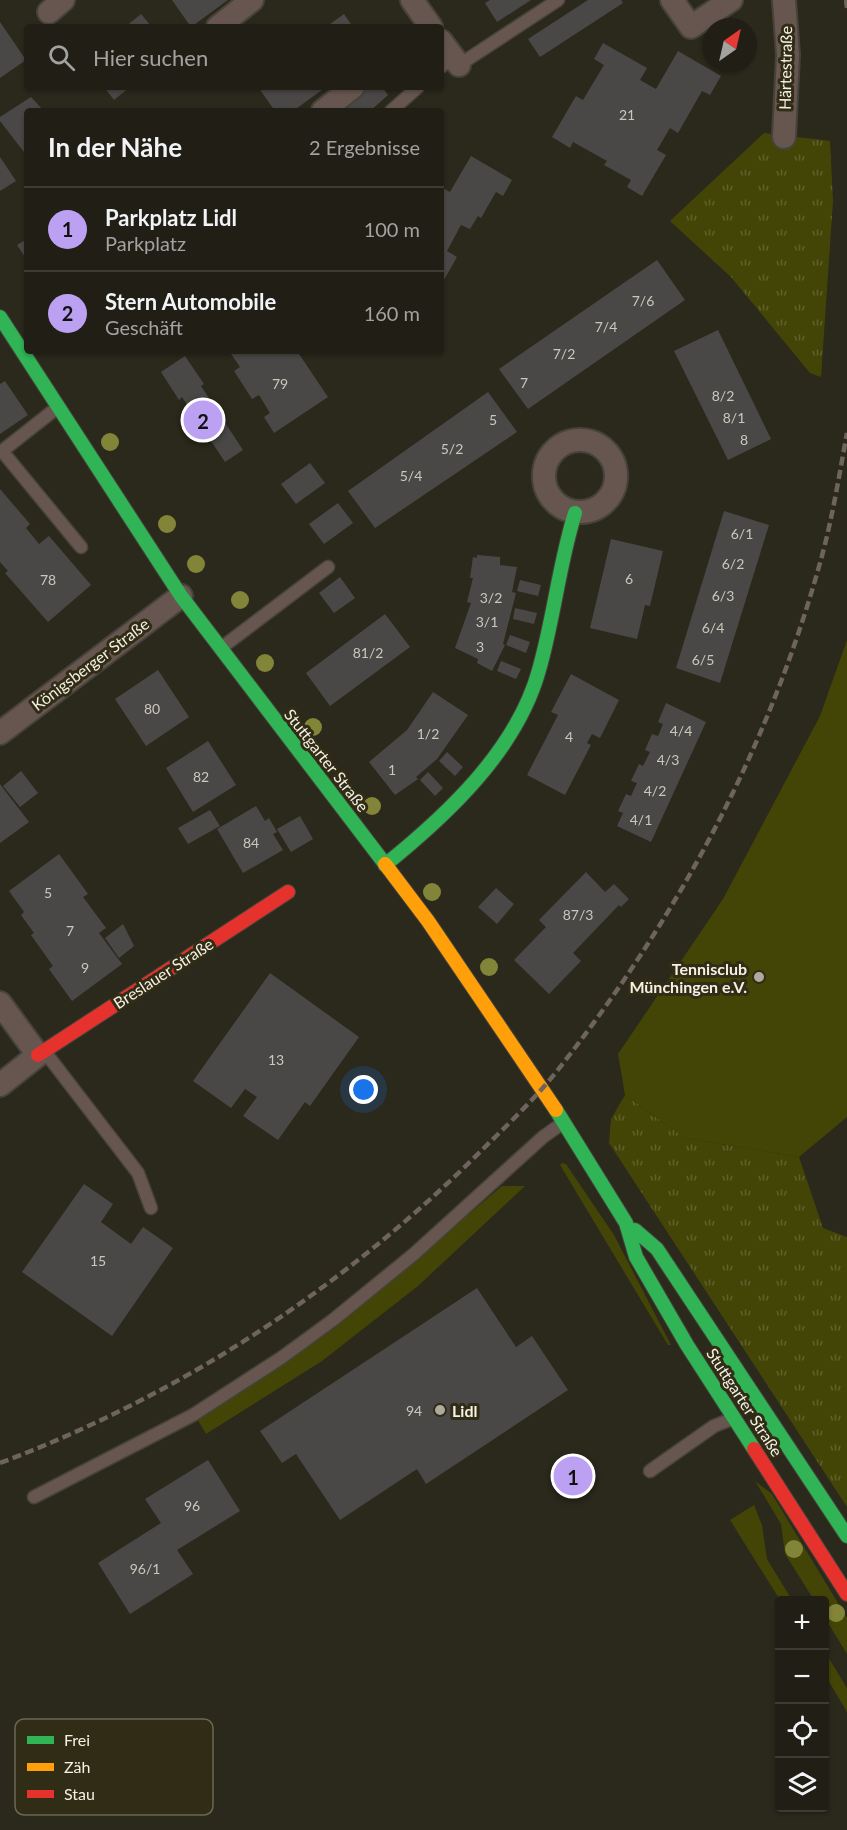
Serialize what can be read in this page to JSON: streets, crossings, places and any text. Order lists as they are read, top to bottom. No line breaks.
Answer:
{"streets":{"street":["Härtestraße","Königsberger Straße","Stuttgarter Straße","Breslauer Straße"]},"crossings":[["Königsberger Straße","Stuttgarter Straße"]],"places":["Tennisclub Münchingen e.V.","Lidl"],"house_numbers":["21","7/6","7/4","7/2","7","79","8/2","8/1","5","8","5/2","5/4","6/1","6/2","6","78","6/3","3/2","3/1","6/4","3","81/2","6/5","80","4/4","1/2","4","4/3","1","82","4/2","4/1","84","5","87/3","7","9","13","15","94","96","96/1"],"legend":["Frei","Zäh","Stau"],"north":"top right","page":{"search":"Hier suchen","heading":["In der Nähe","2 Ergebnisse"],"list":[{"mark":"1","name":"Parkplatz Lidl","note":"Parkplatz","value":"100 m"},{"mark":"2","name":"Stern Automobile","note":"Geschäft","value":"160 m"}],"pins":["2","1"],"map_buttons":["+","−"]}}
